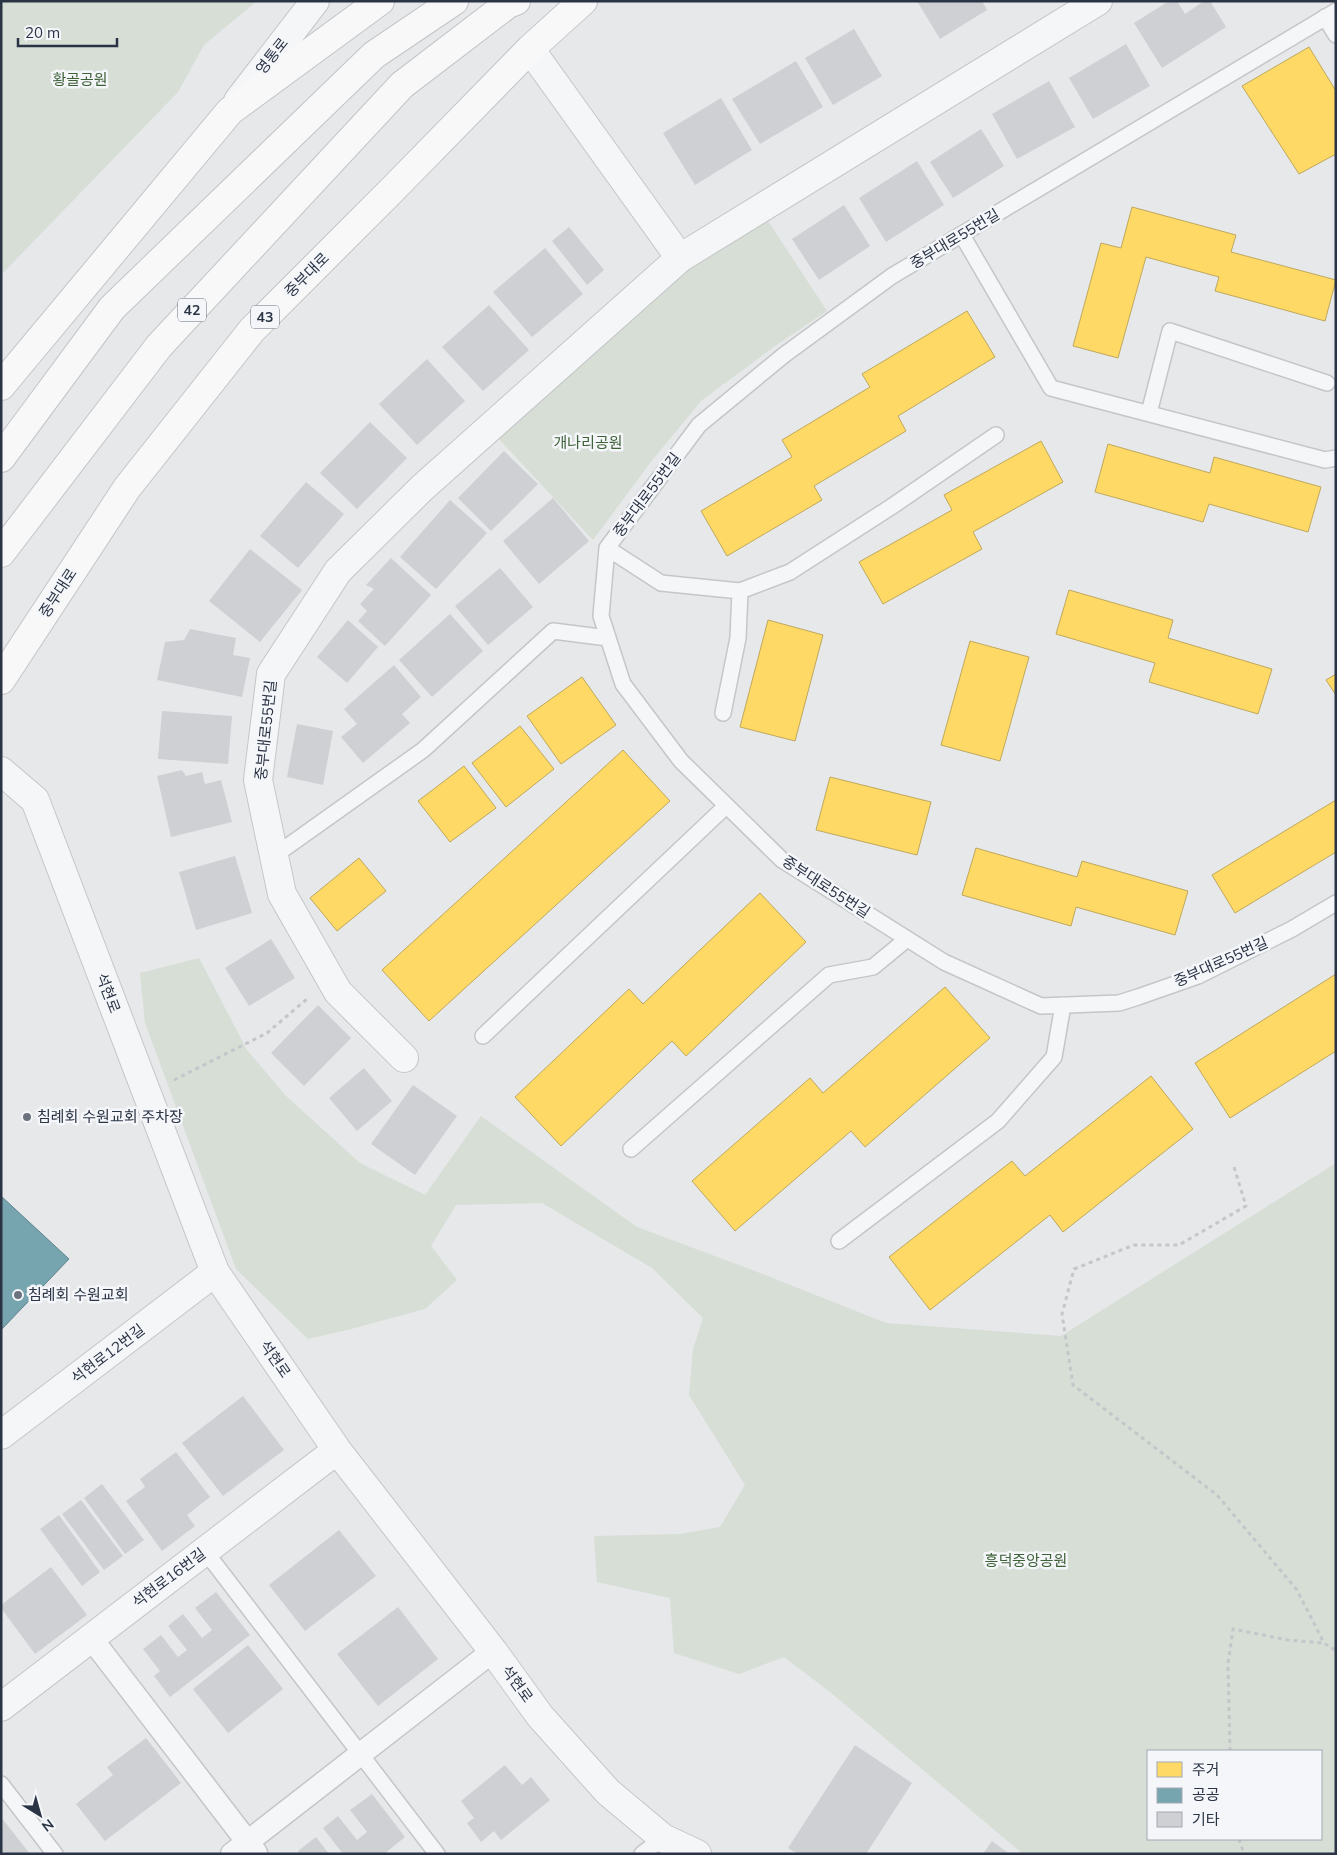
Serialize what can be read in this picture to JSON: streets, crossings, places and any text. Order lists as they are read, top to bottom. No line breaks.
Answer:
{"streets":{"main road":["중부대로","42","43"],"street":["영통로","중부대로55번길","석현로","석현로12번길","석현로16번길"]},"crossings":[["석현로","석현로12번길"],["석현로","석현로16번길"]],"parks":["황골공원","개나리공원","흥덕중앙공원"],"places":["침례회 수원교회 주차장","침례회 수원교회"],"legend":["주거","공공","기타"],"scale_bar":"20 m","north":"bottom right"}
